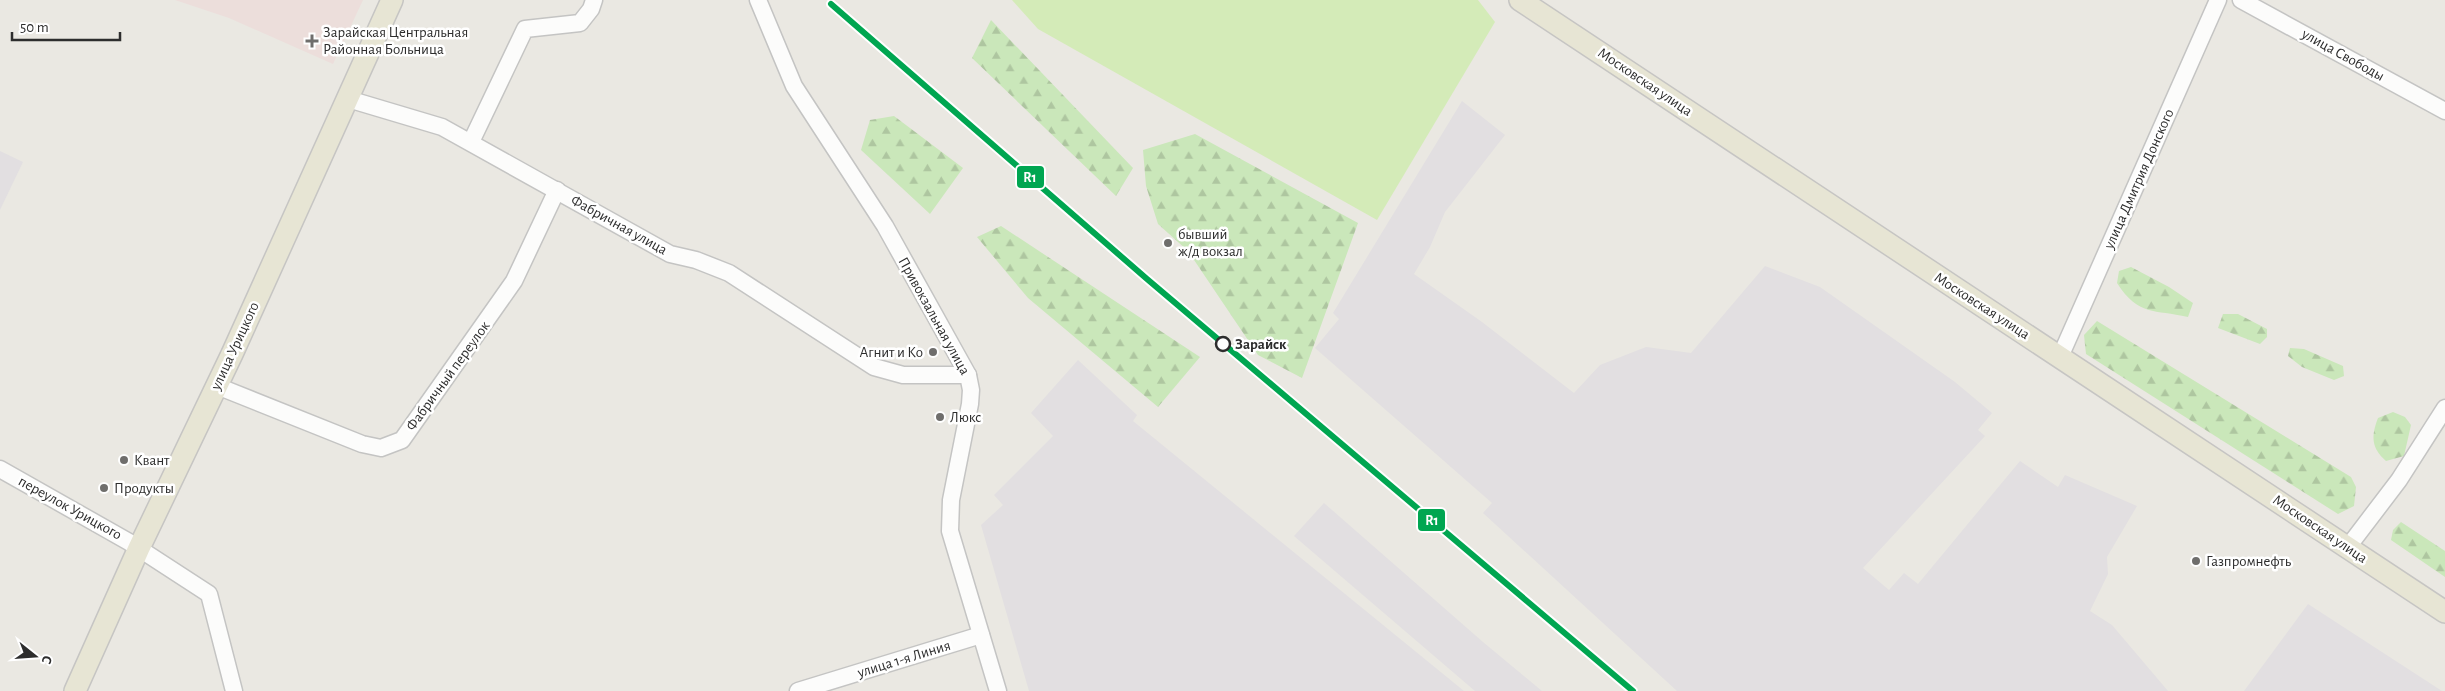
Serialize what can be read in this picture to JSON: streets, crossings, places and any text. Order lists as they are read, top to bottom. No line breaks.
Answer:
{"streets":{"main road":["Московская улица","улица Урицкого"],"street":["улица Свободы","улица Дмитрия Донского","Фабричная улица","Привокзальная улица","Фабричный переулок","переулок Урицкого","улица 1-я Линия"]},"crossings":[["Московская улица","улица Дмитрия Донского"],["Фабричная улица","Привокзальная улица"],["Фабричная улица","улица Урицкого"],["Фабричная улица","Фабричный переулок"],["Привокзальная улица","улица 1-я Линия"],["улица Урицкого","Фабричный переулок"],["улица Урицкого","переулок Урицкого"]],"places":{"health":["Зарайская Центральная Районная Больница"],"other":["бывший ж/д вокзал","Зарайск","Агнит и Ко","Люкс","Квант","Продукты","Газпромнефть"]},"lines":["transit line R1"],"scale_bar":"50 m","north":"right"}
